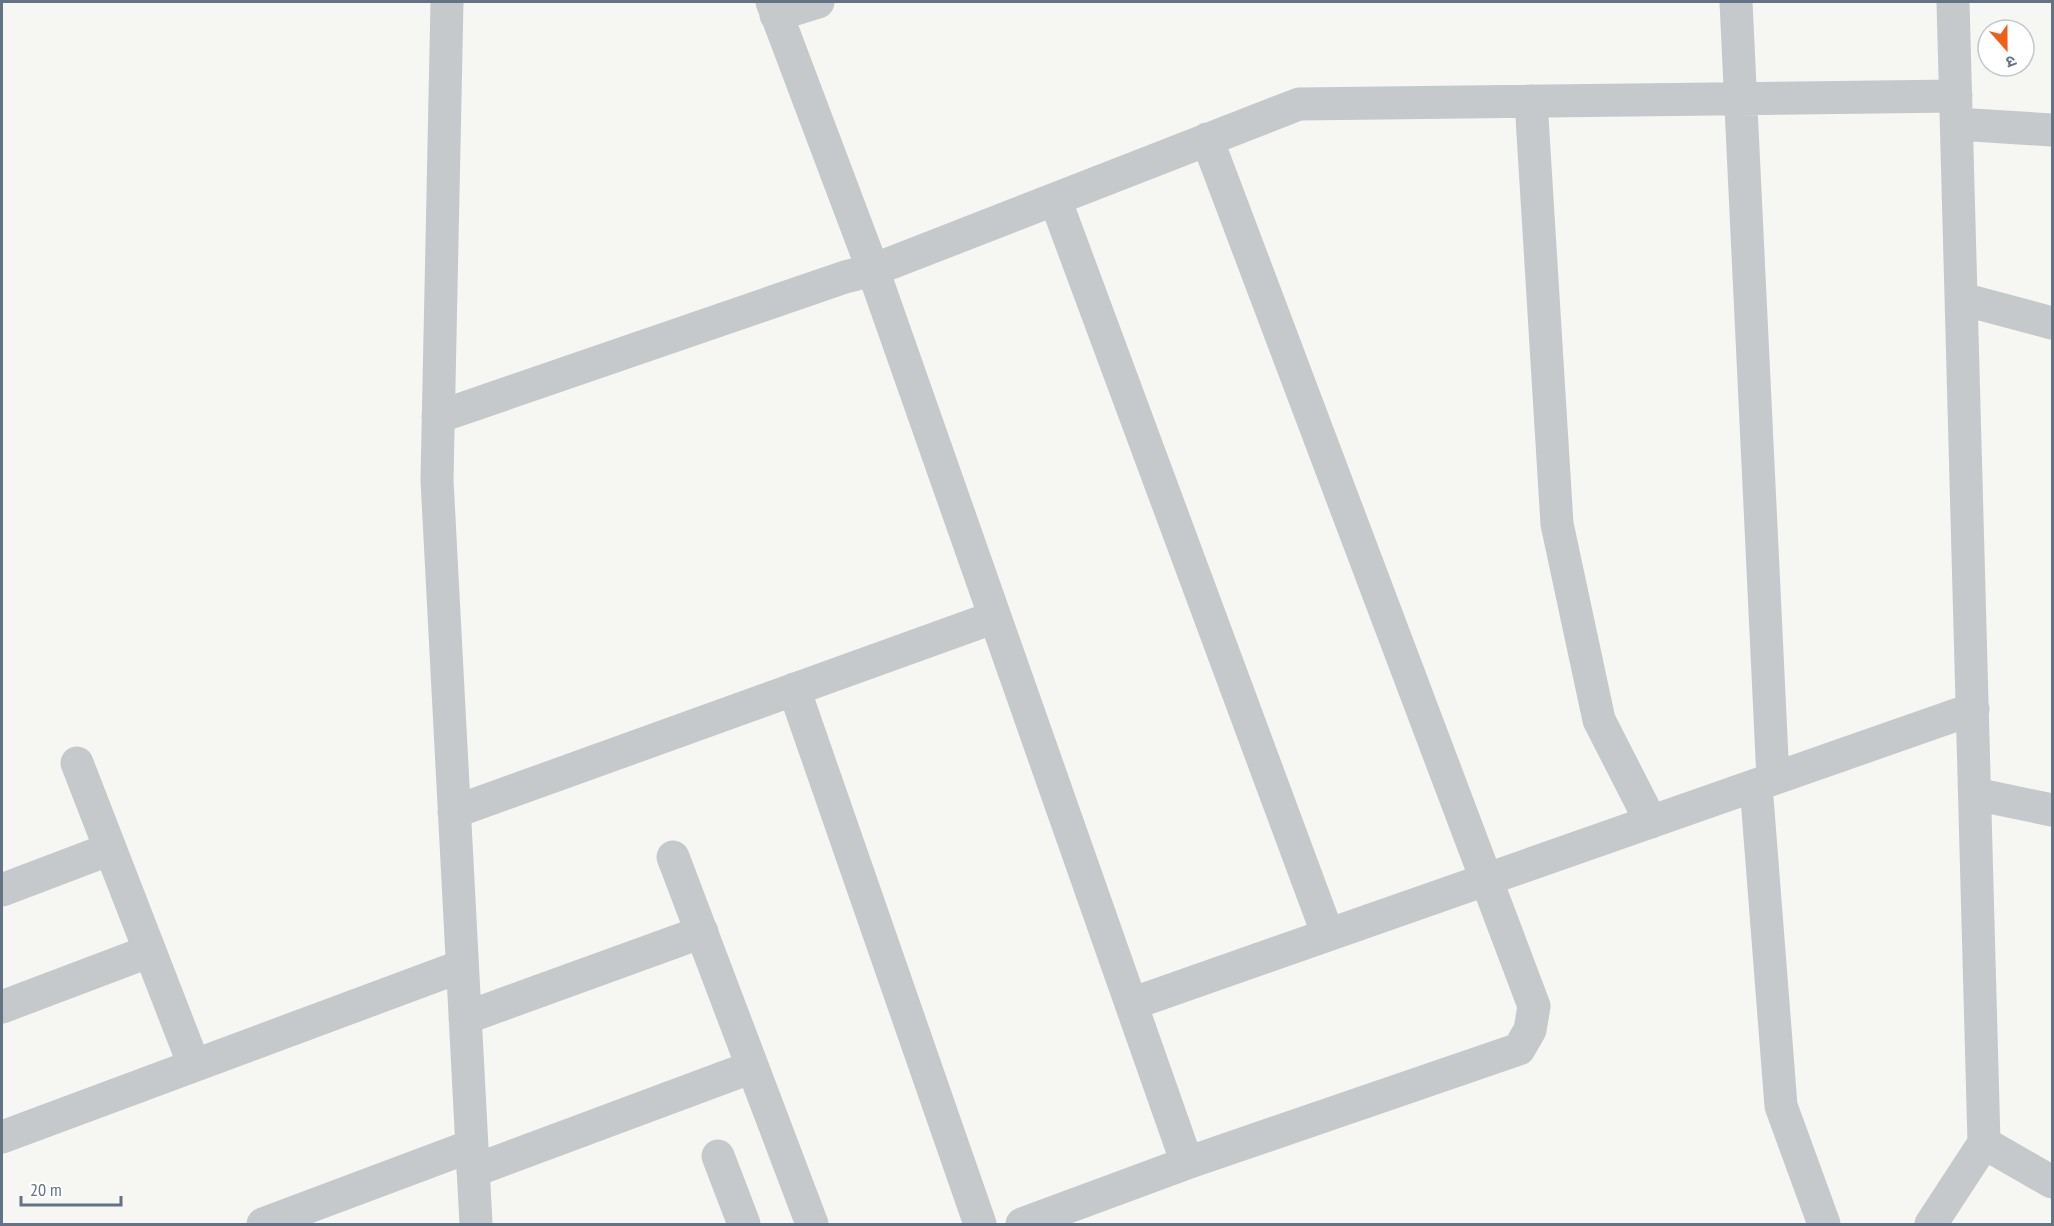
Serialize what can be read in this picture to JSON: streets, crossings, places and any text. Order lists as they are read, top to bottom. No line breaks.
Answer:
{"scale_bar":"20 m","north":"bottom"}
